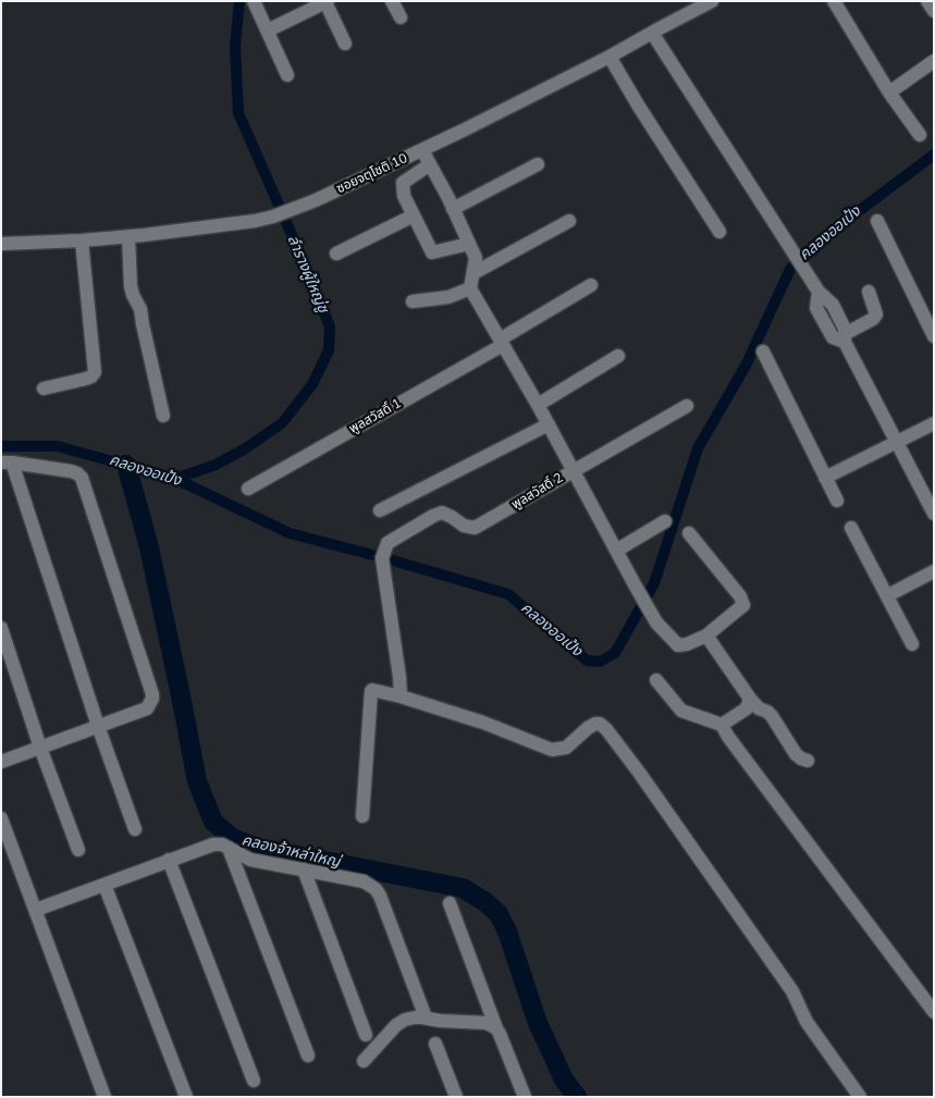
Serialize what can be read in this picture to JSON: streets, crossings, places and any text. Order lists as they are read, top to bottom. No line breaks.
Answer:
{"streets":{"street":["ซอยจตุโชติ 10","พูลสวัสดิ์ 1","พูลสวัสดิ์ 2"]},"water":["คลองออเป้ง","ลำรางผู้ใหญ่ชู","คลองจ้าหล่าใหญ่"]}
